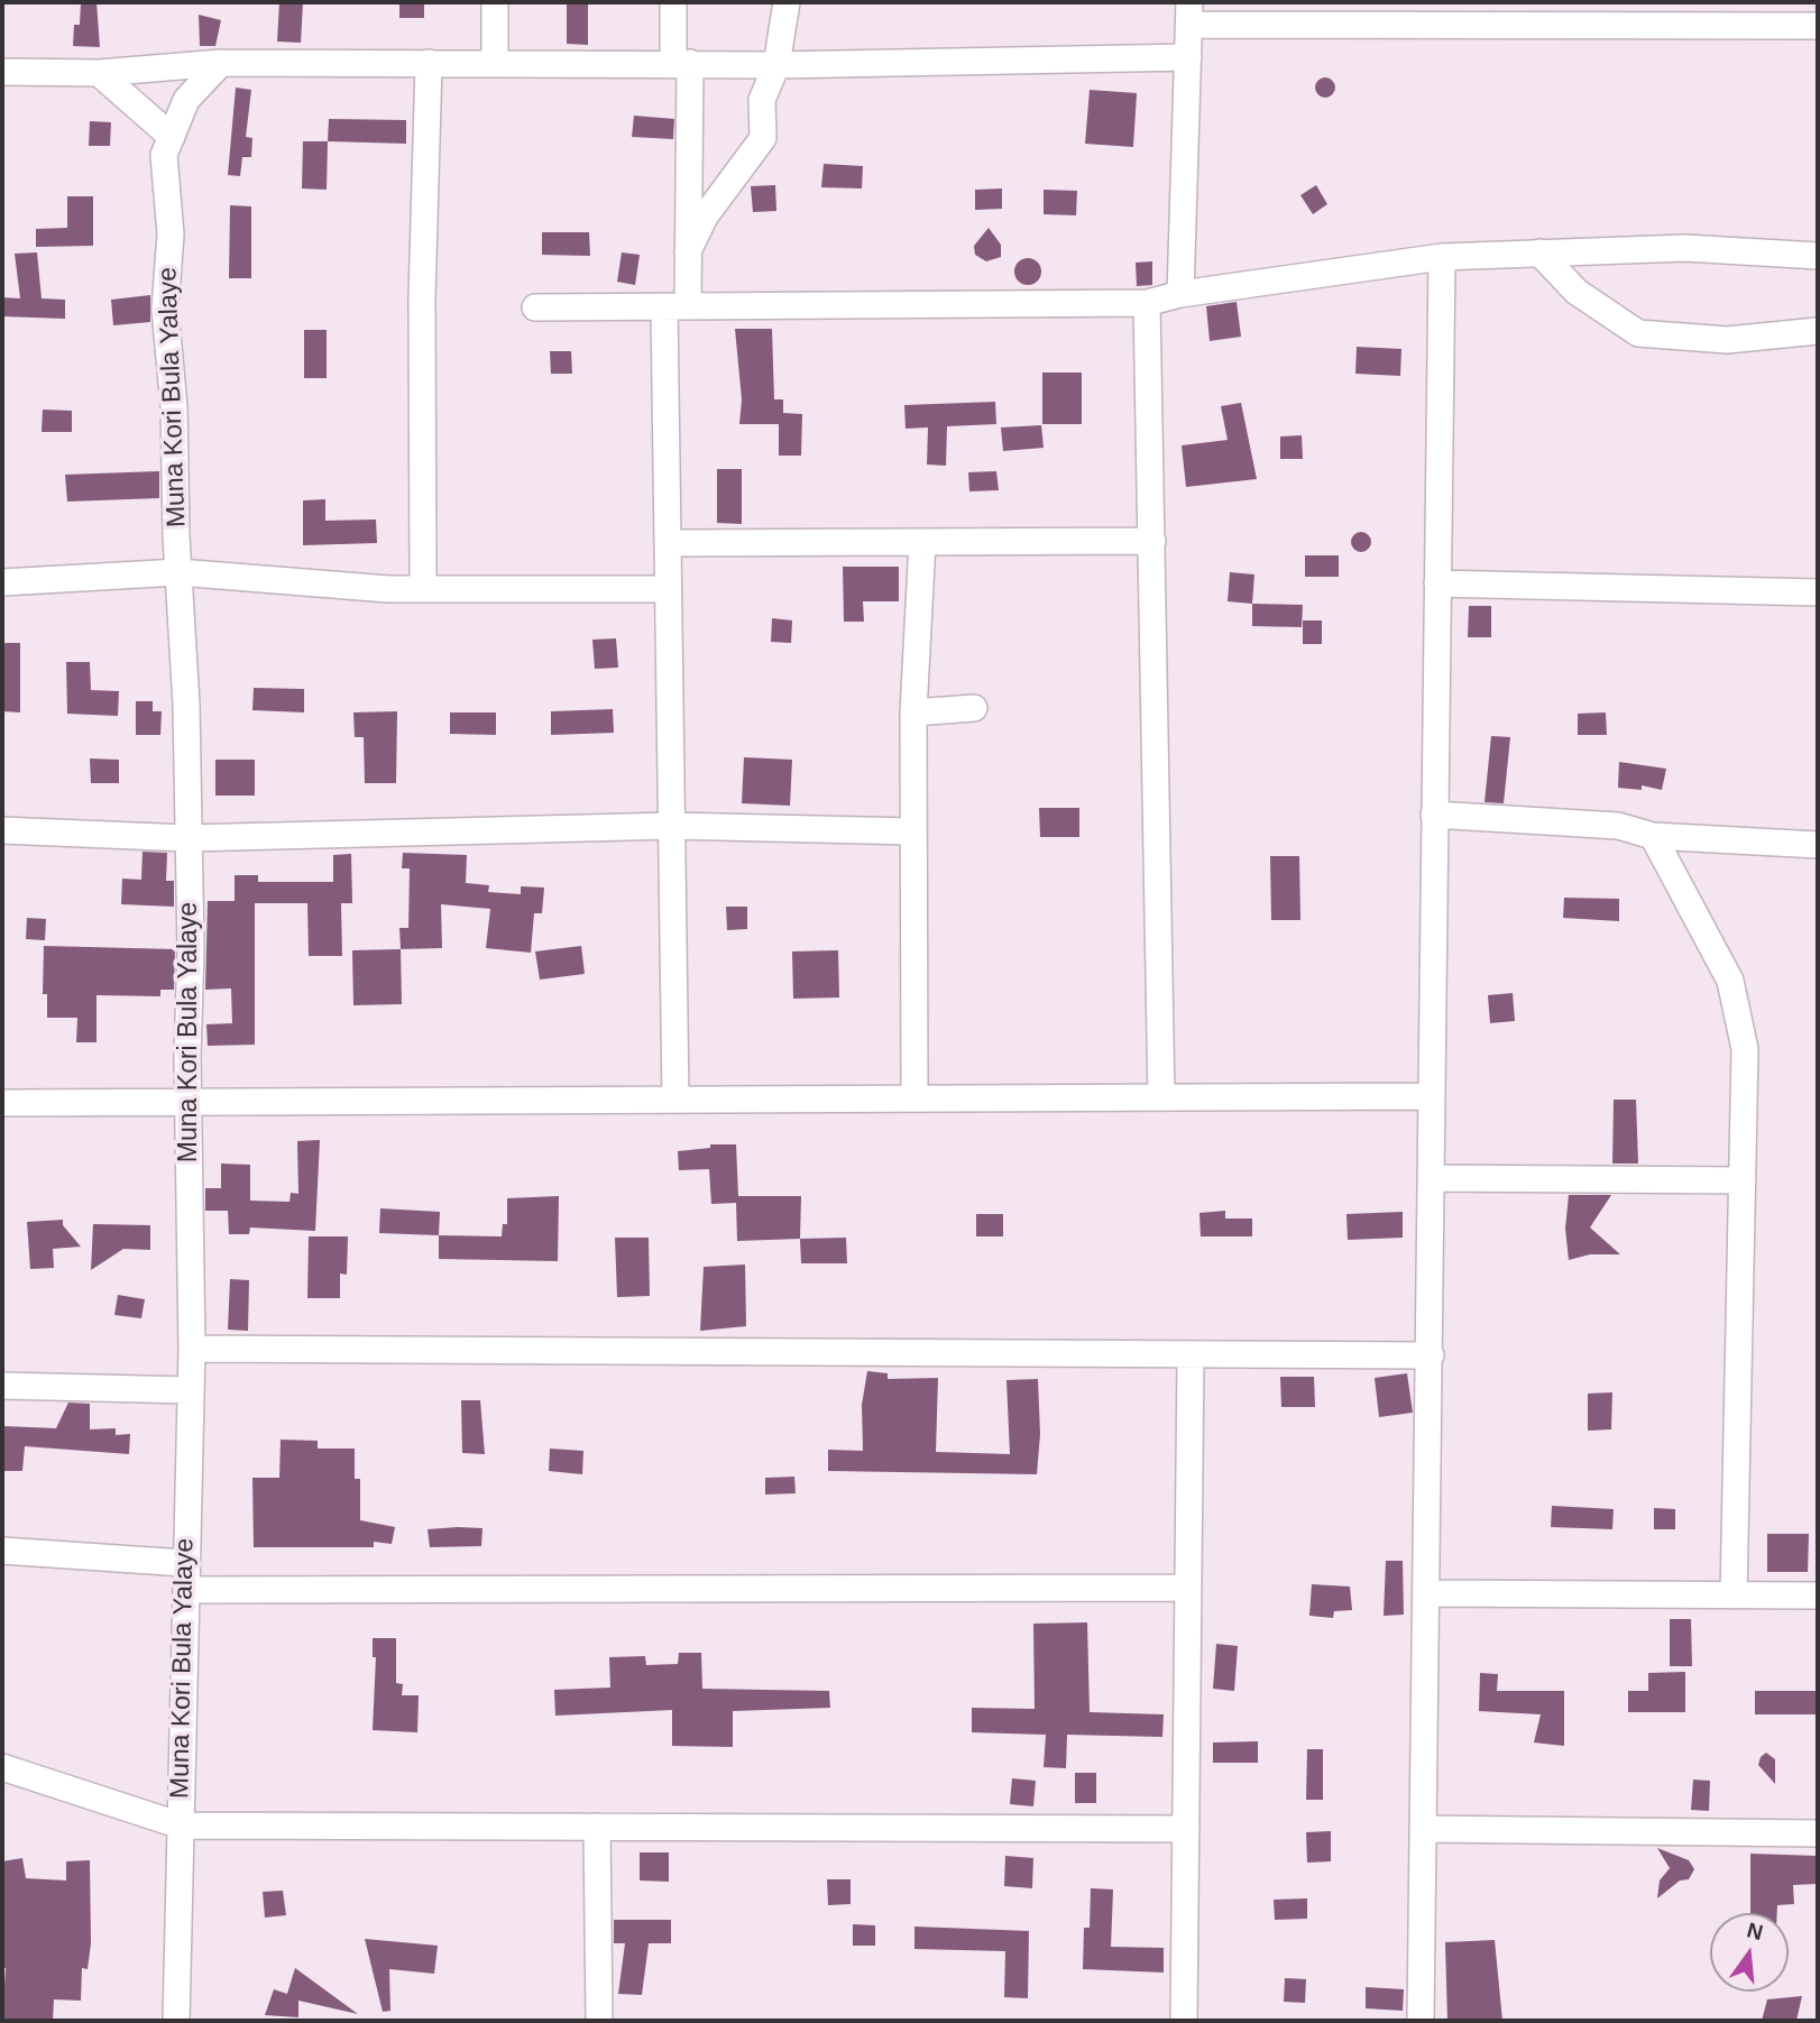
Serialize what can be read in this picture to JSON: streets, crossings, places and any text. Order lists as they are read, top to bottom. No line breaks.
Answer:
{"streets":{"street":["Muna Kori Bula Yalaye"]},"north":"top"}
